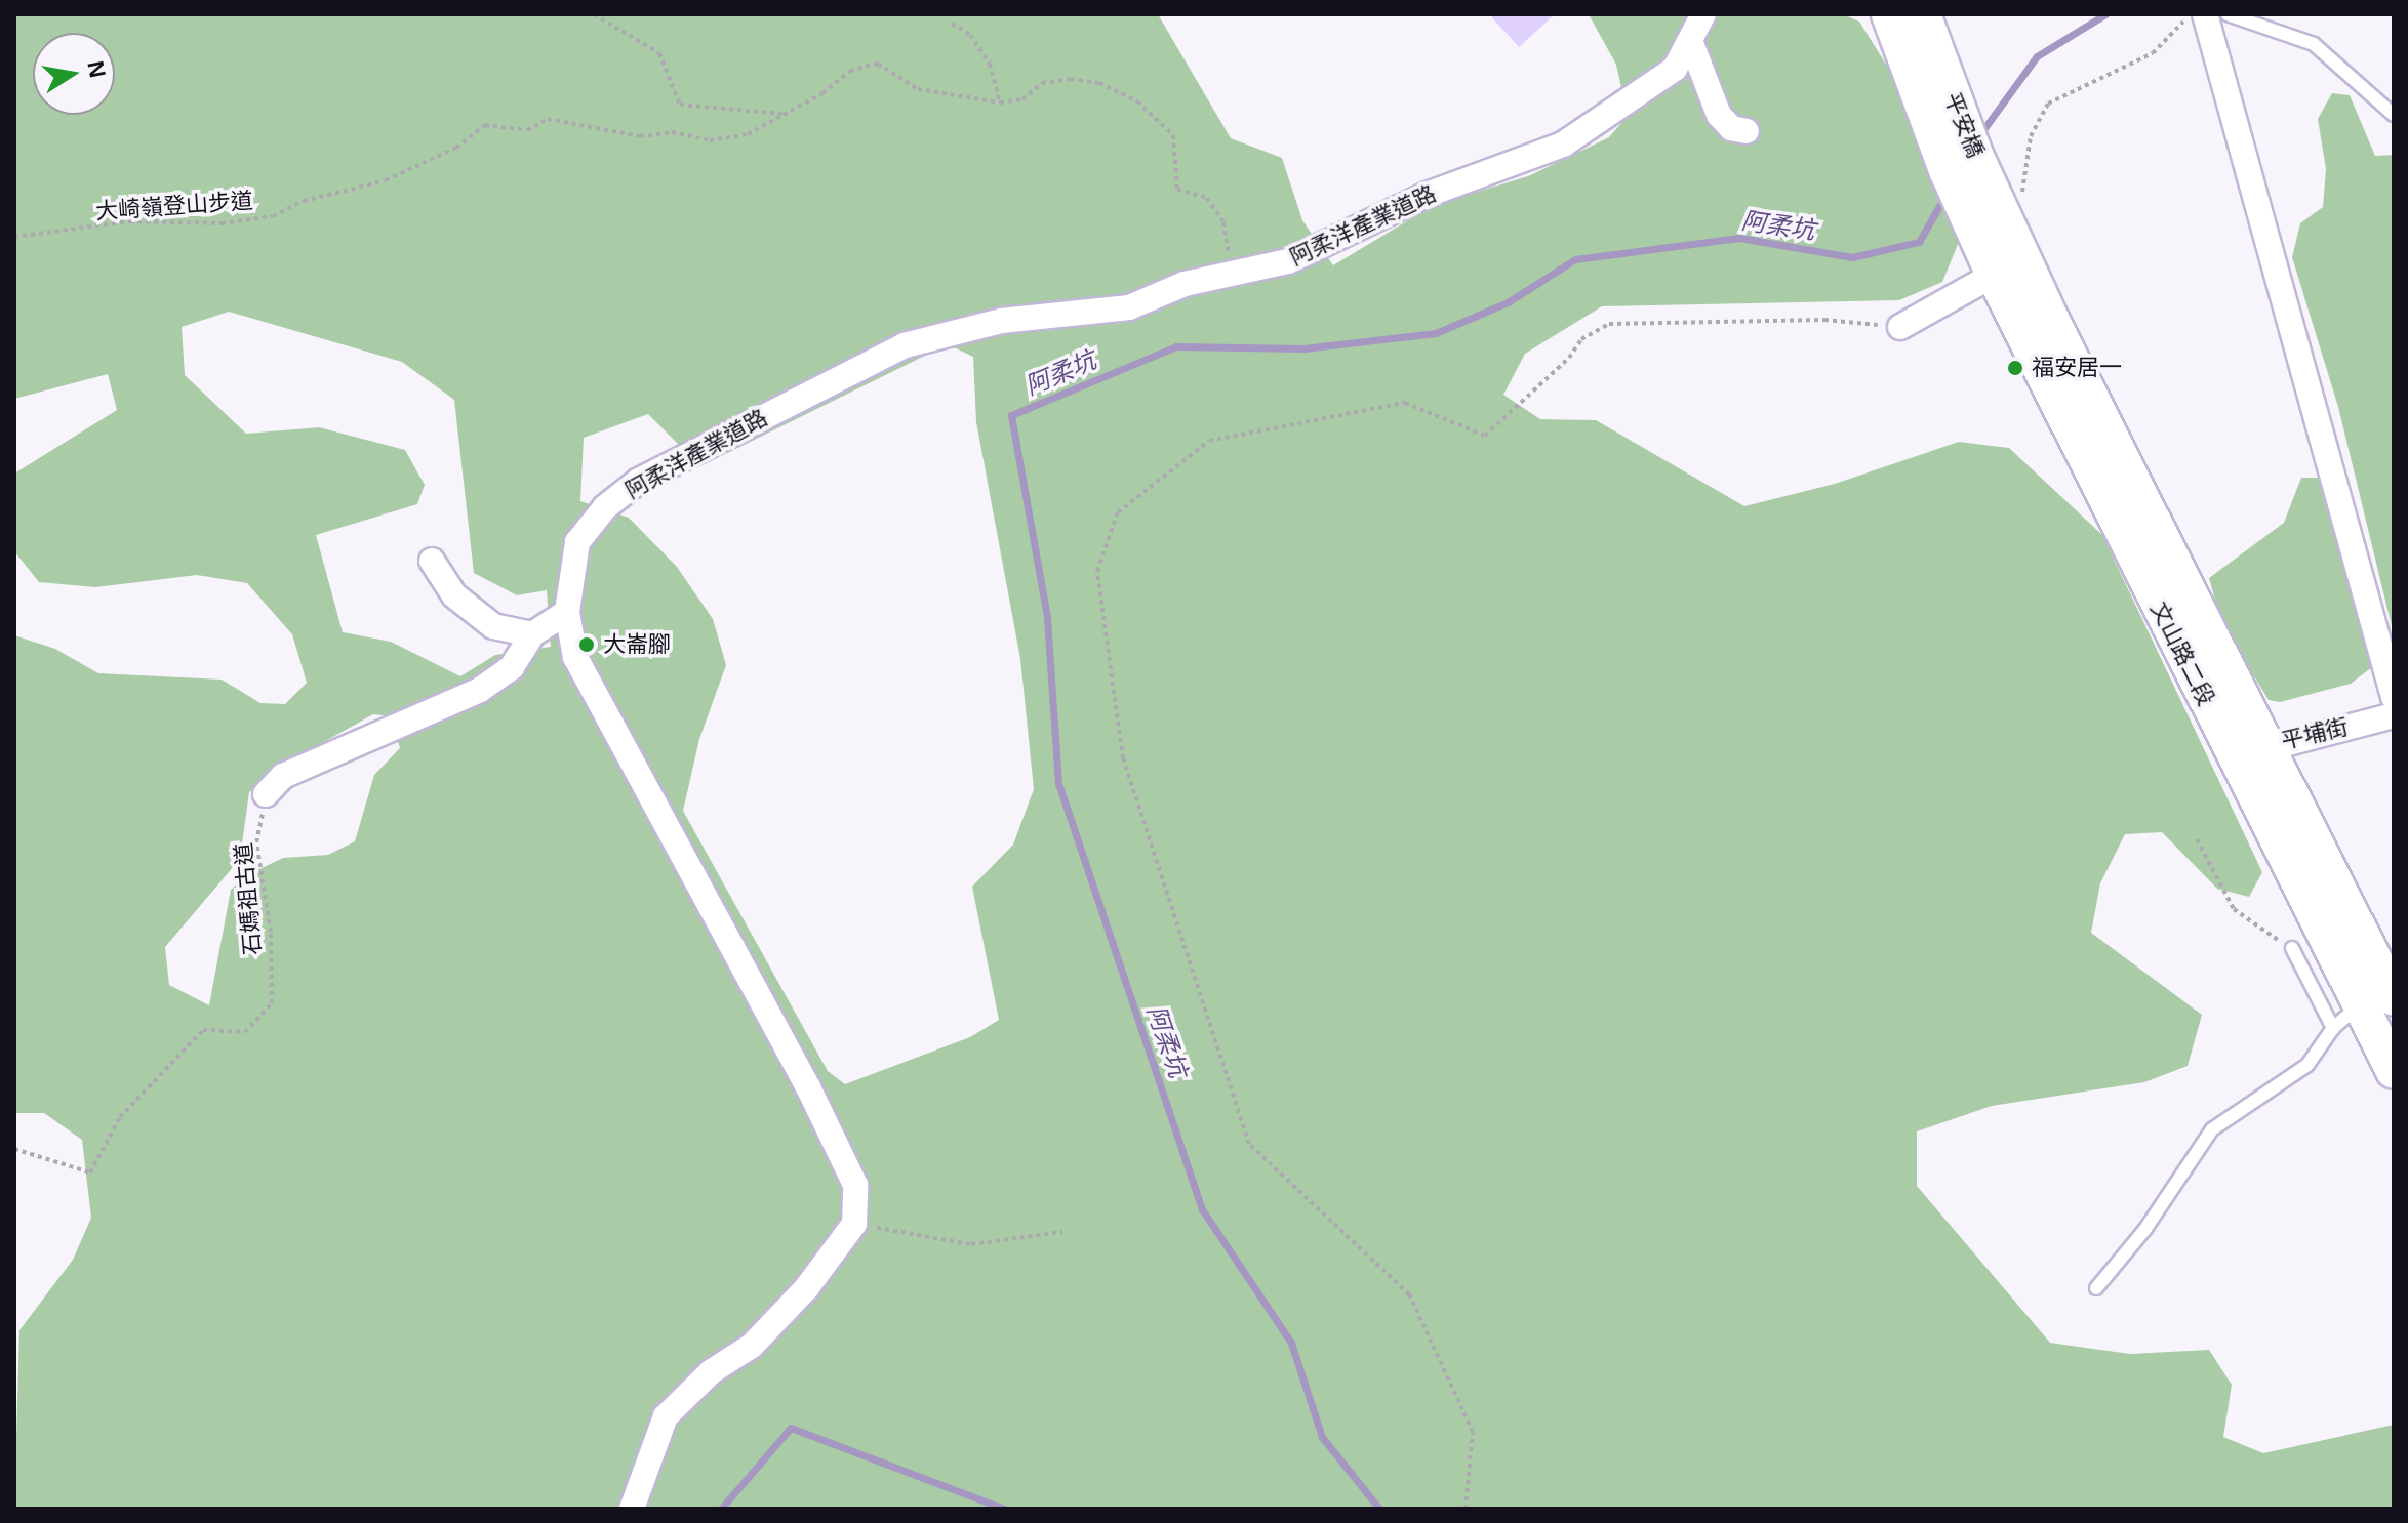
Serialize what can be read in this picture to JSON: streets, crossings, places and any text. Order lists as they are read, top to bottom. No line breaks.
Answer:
{"streets":{"main road":["平安橋","文山路二段"],"street":["阿柔洋產業道路","平埔街"],"path":["大崎嶺登山步道","石媽祖古道"]},"crossings":[["平安橋","文山路二段"],["文山路二段","平埔街"]],"water":["阿柔坑"],"places":["福安居一","大崙腳"],"north":"right"}
